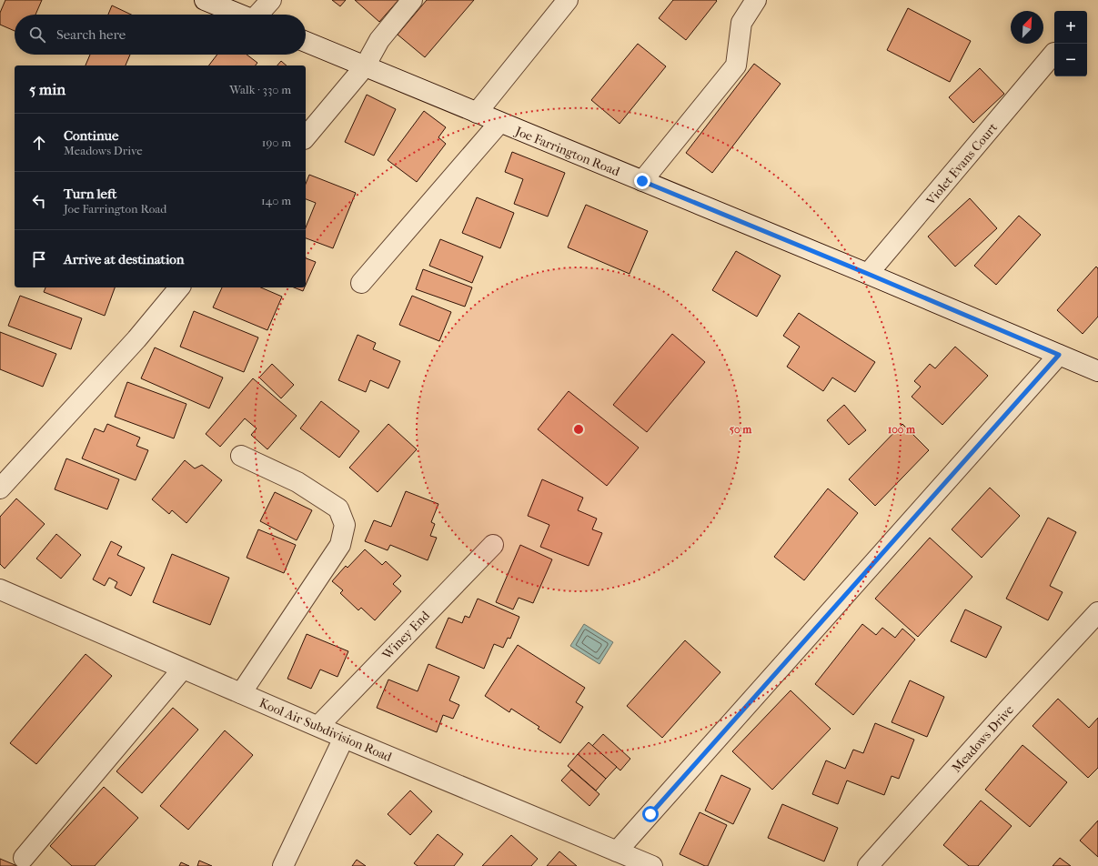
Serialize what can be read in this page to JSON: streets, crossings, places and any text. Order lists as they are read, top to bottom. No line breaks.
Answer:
{"streets":{"street":["Joe Farrington Road","Violet Evans Court","Winey End","Kool Air Subdivision Road","Meadows Drive"]},"crossings":[["Joe Farrington Road","Violet Evans Court"],["Winey End","Kool Air Subdivision Road"]],"north":"top right","page":{"map_buttons":["+","−"],"search":"Search here","heading":["5 min","Walk · 330 m"],"list":[["Continue","Meadows Drive","190 m"],["Turn left","Joe Farrington Road","140 m"],"Arrive at destination"]},"rings":["50 m","100 m"]}
